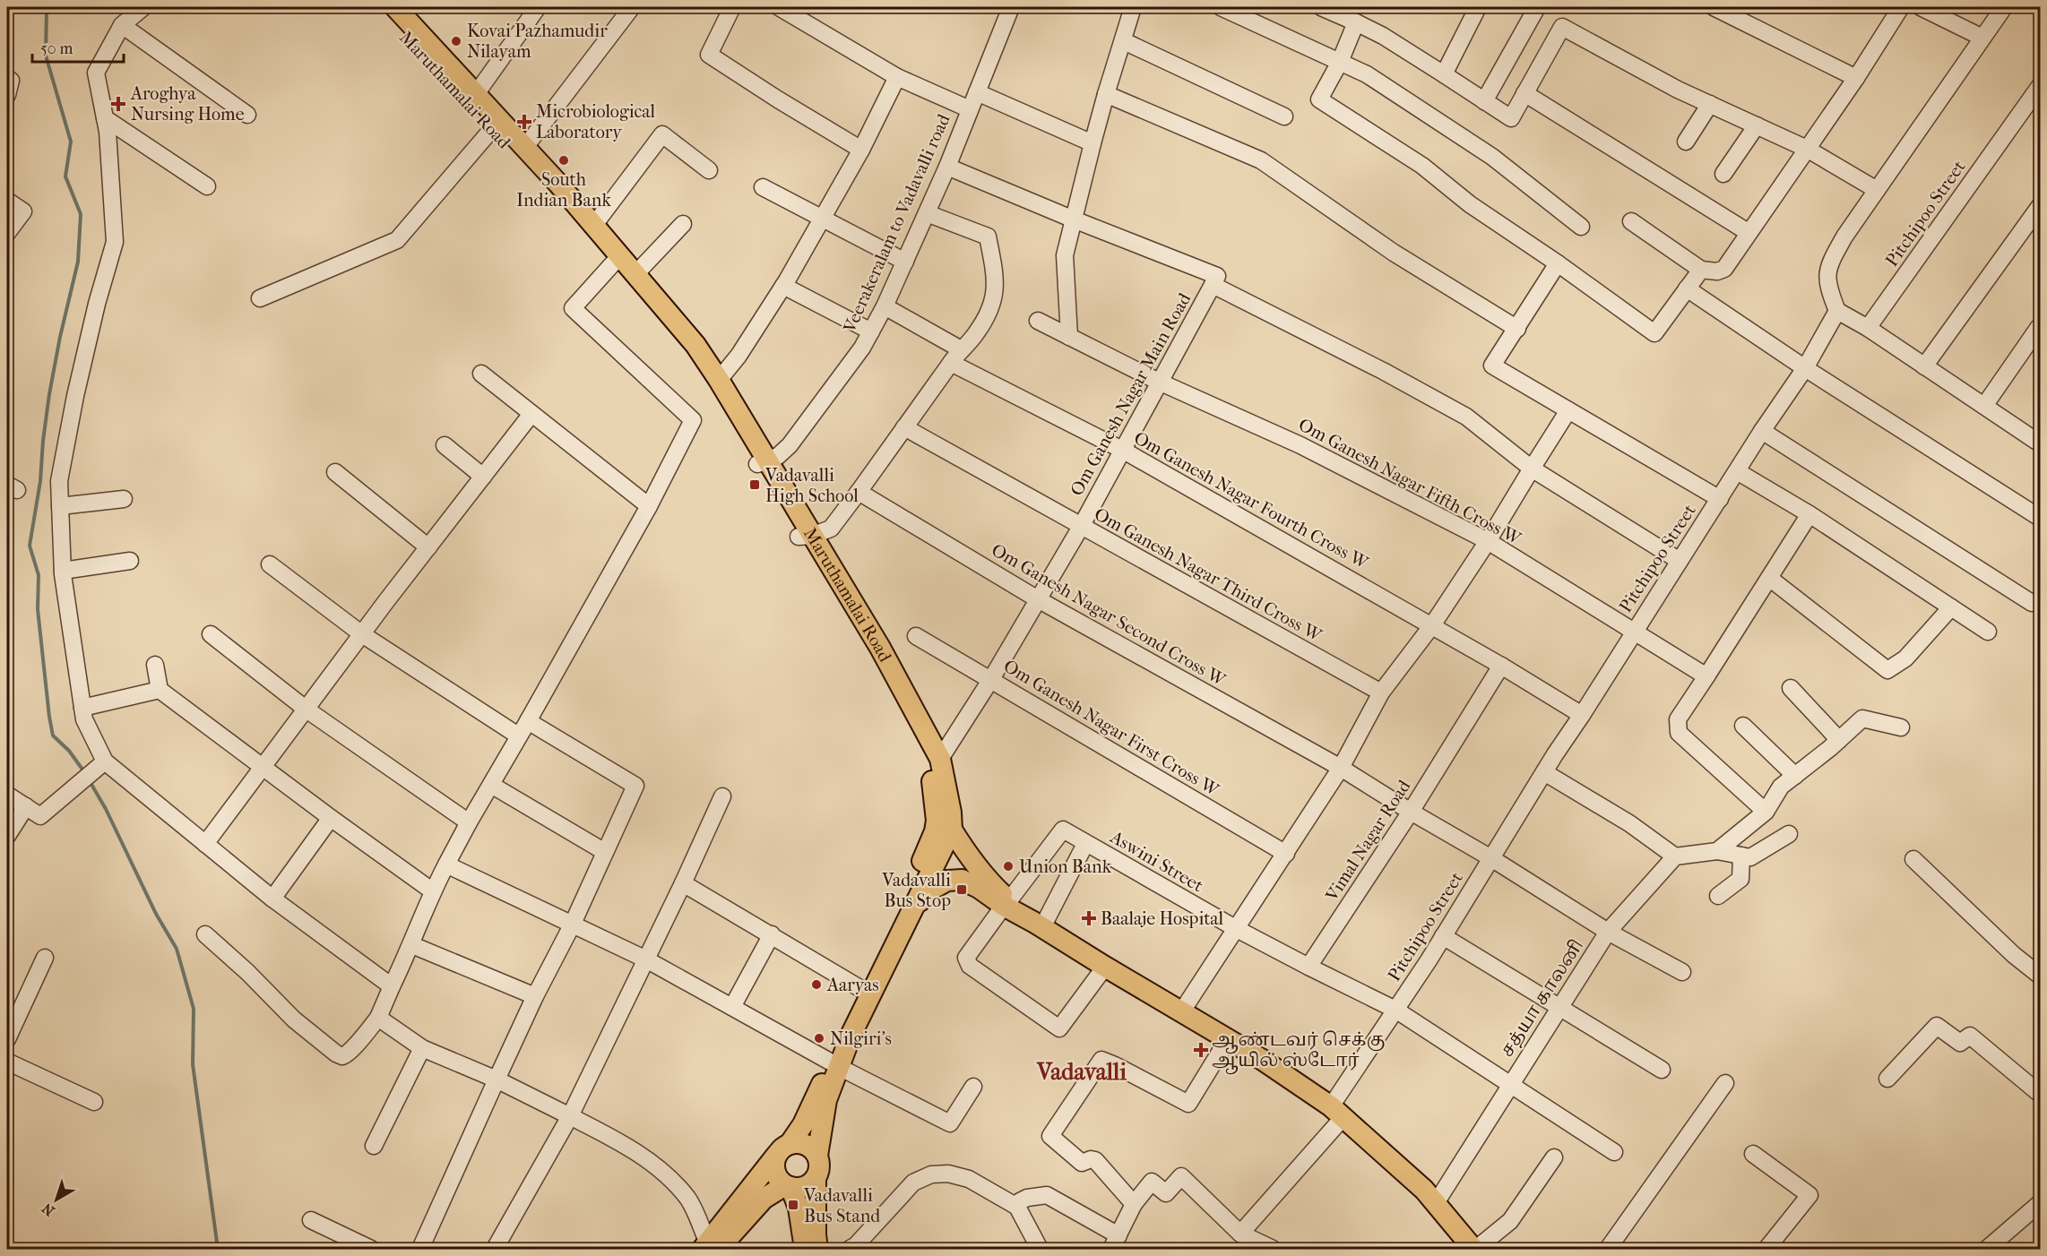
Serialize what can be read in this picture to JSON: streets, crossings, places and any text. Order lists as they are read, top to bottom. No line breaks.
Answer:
{"streets":{"main road":["Maruthamalai Road"],"street":["Pitchipoo Street","Veerakeralam to Vadavalli road","Om Ganesh Nagar Main Road","Om Ganesh Nagar Fifth Cross W","Om Ganesh Nagar Fourth Cross W","Om Ganesh Nagar Third Cross W","Om Ganesh Nagar Second Cross W","Om Ganesh Nagar First Cross W","Vimal Nagar Road","Aswini Street","சத்யா காலனி"]},"crossings":[["Maruthamalai Road","Veerakeralam to Vadavalli road"],["Maruthamalai Road","Om Ganesh Nagar Main Road"],["Pitchipoo Street","Om Ganesh Nagar Main Road"],["Pitchipoo Street","Om Ganesh Nagar Fifth Cross W"],["Pitchipoo Street","Om Ganesh Nagar Fourth Cross W"],["Pitchipoo Street","சத்யா காலனி"],["Om Ganesh Nagar Main Road","Om Ganesh Nagar Fifth Cross W"],["Om Ganesh Nagar Main Road","Om Ganesh Nagar Fourth Cross W"],["Om Ganesh Nagar Main Road","Om Ganesh Nagar Third Cross W"],["Om Ganesh Nagar Main Road","Om Ganesh Nagar Second Cross W"],["Om Ganesh Nagar Main Road","Om Ganesh Nagar First Cross W"],["Om Ganesh Nagar Fourth Cross W","Vimal Nagar Road"],["Om Ganesh Nagar Second Cross W","Vimal Nagar Road"],["Om Ganesh Nagar Second Cross W","சத்யா காலனி"],["Vimal Nagar Road","சத்யா காலனி"]],"districts":["Vadavalli"],"places":{"other":["Kovai Pazhamudir Nilayam","South Indian Bank","Union Bank","Aaryas","Nilgiri's"],"health":["Aroghya Nursing Home","Microbiological Laboratory","Baalaje Hospital","ஆண்டவர் செக்கு ஆயில் ஸ்டோர்"],"transit":["Vadavalli High School","Vadavalli Bus Stop","Vadavalli Bus Stand"]},"scale_bar":"50 m","north":"bottom left"}
